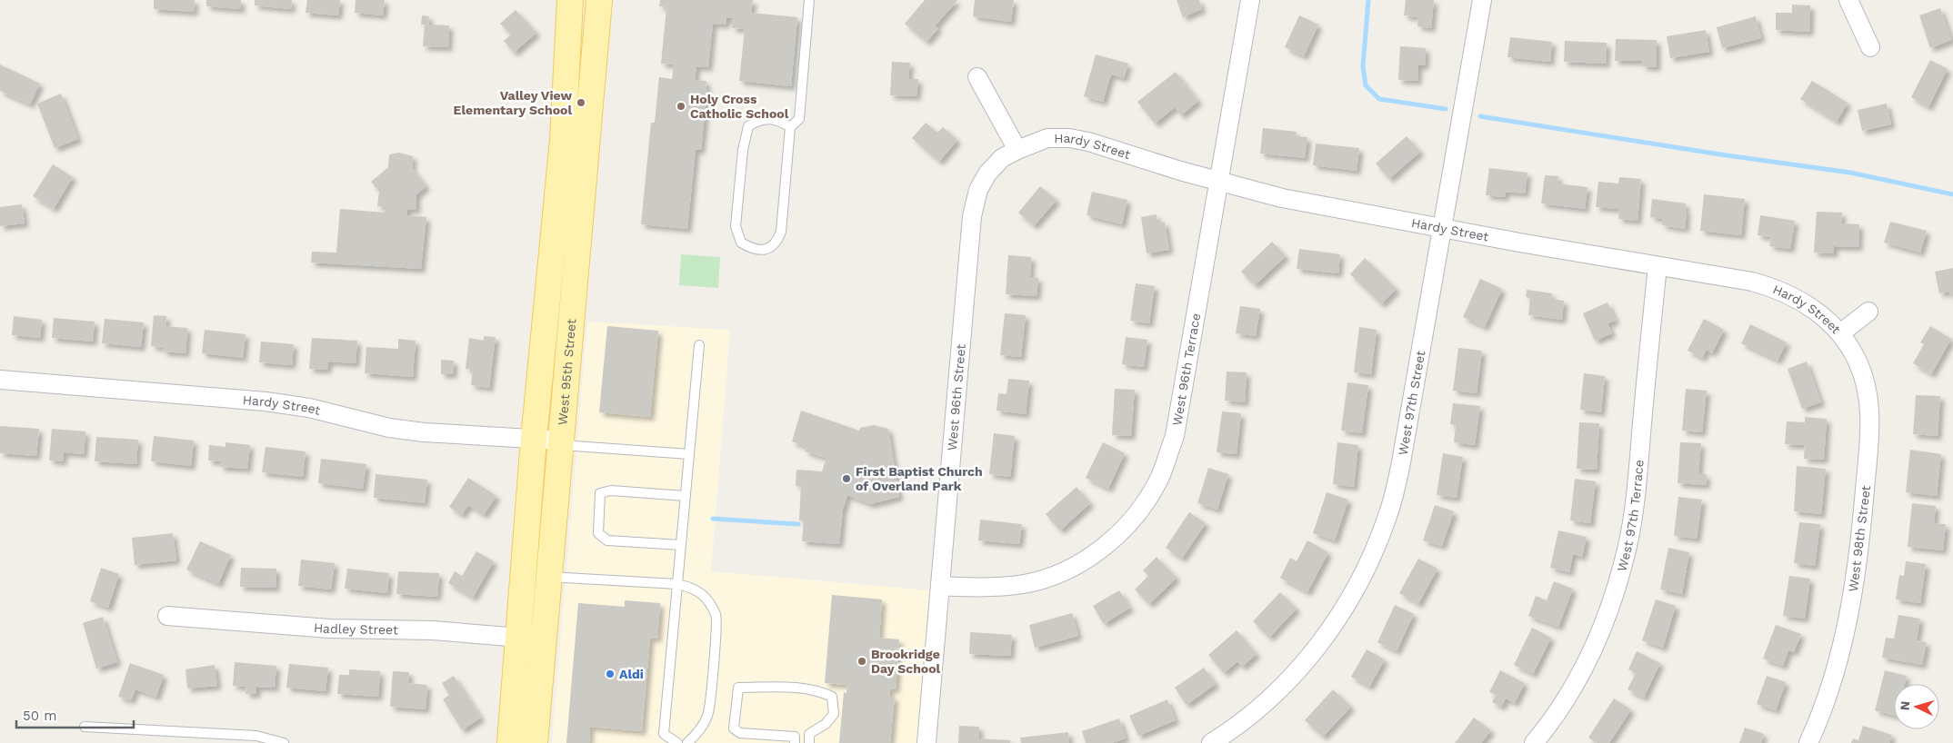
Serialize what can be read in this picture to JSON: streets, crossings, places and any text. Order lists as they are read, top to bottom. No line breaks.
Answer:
{"streets":{"main road":["West 95th Street"],"street":["Hardy Street","West 96th Terrace","West 96th Street","West 97th Street","West 97th Terrace","West 98th Street","Hadley Street"]},"crossings":[["Hardy Street","West 96th Terrace"],["Hardy Street","West 95th Street"],["Hardy Street","West 96th Street"],["Hardy Street","West 97th Street"],["Hardy Street","West 97th Terrace"],["Hardy Street","West 98th Street"],["West 96th Terrace","West 96th Street"],["West 95th Street","Hadley Street"]],"places":["Valley View Elementary School","Holy Cross Catholic School","First Baptist Church of Overland Park","Brookridge Day School","Aldi"],"scale_bar":"50 m","north":"left"}
